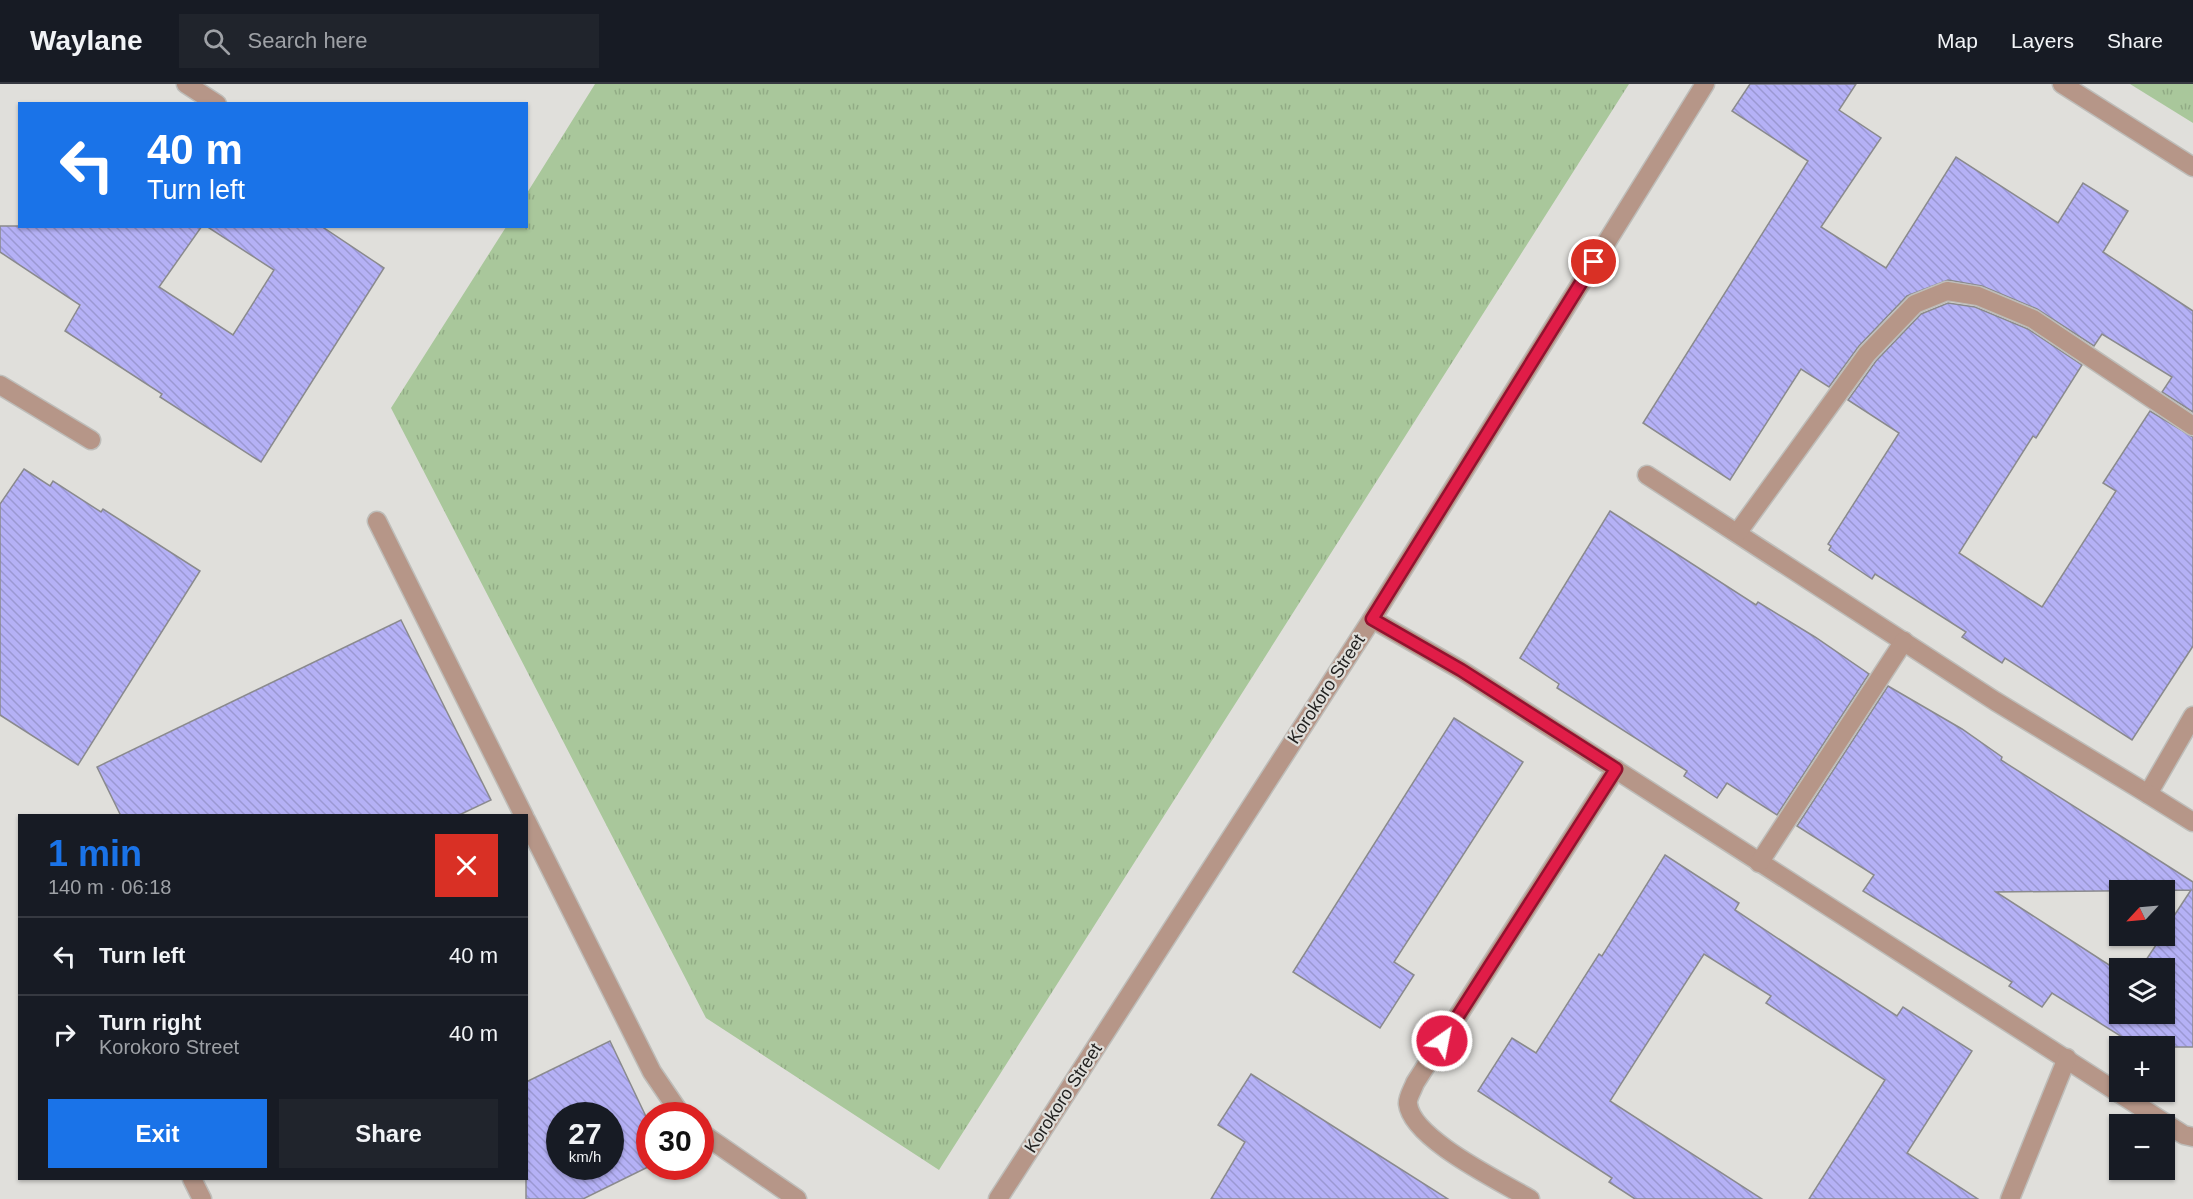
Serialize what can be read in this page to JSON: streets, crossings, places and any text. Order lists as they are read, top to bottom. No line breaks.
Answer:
{"streets":{"street":["Korokoro Street"]},"north":"bottom left","page":{"header":"Waylane","search":"Search here","nav":["Map","Layers","Share"],"turn":["40 m","Turn left"],"heading":["1 min","140 m · 06:18"],"map_buttons":["+","−"],"list":[{"name":"Turn left","value":"40 m"},{"name":"Turn right","note":"Korokoro Street","value":"40 m"}],"buttons":["Exit","Share"],"speed":"27 km/h","limit":"30"}}
